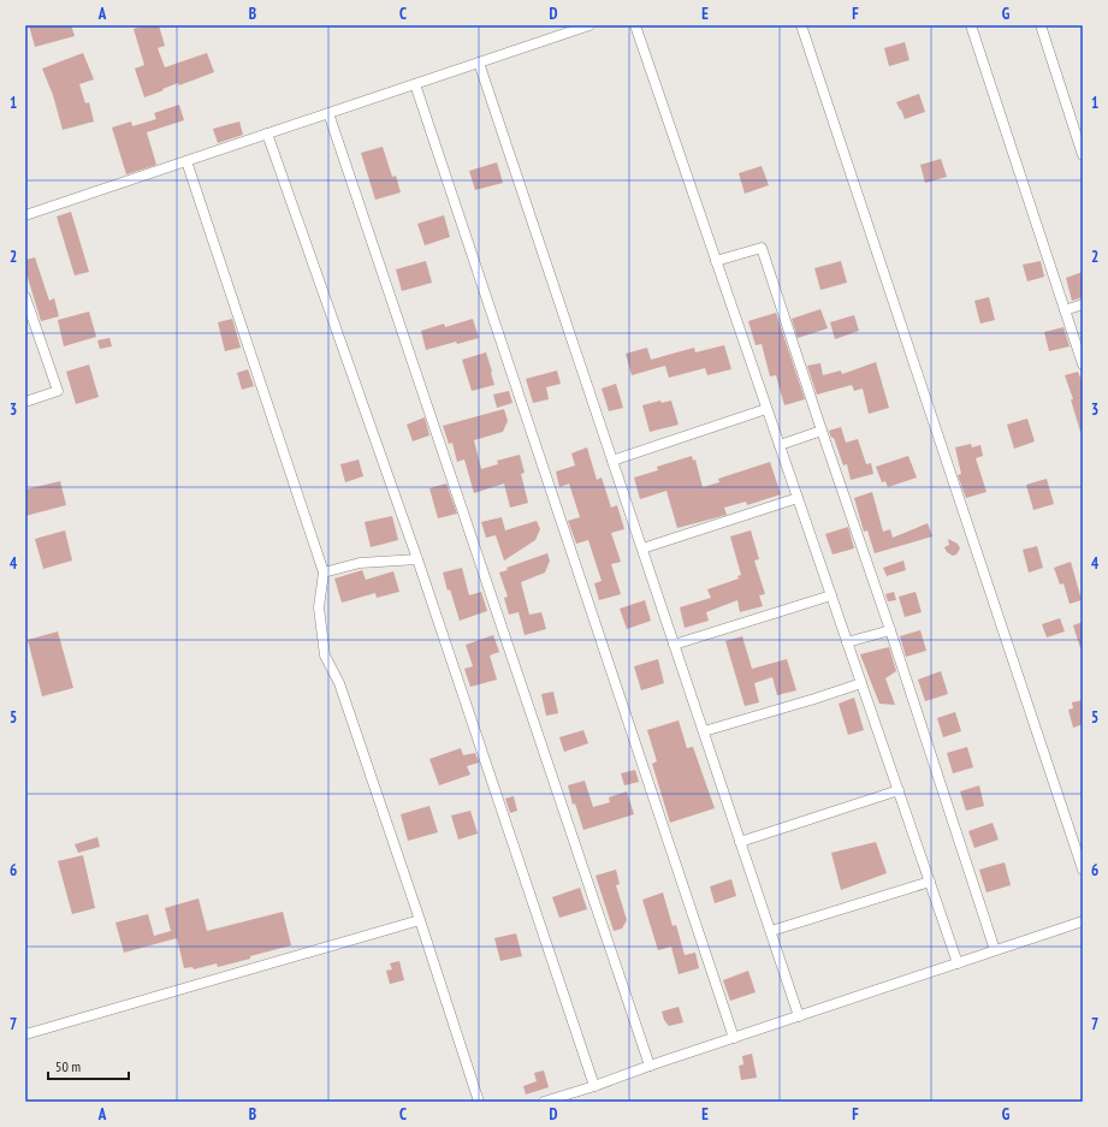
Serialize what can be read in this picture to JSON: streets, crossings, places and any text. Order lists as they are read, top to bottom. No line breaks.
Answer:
{"scale_bar":"50 m","grid":{"columns":["A","B","C","D","E","F","G"],"rows":["1","2","3","4","5","6","7"]}}
